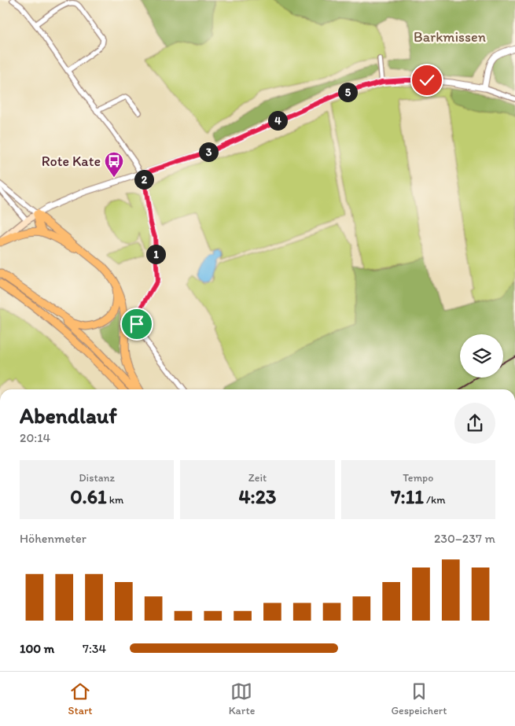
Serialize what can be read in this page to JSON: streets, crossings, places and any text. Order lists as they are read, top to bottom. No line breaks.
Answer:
{"parks":["Barkmissen"],"places":{"bus stop":["Rote Kate"]},"page":{"pins":["5","4","3","2","1"],"heading":["Abendlauf","20:14"],"stats":[["Distanz","0.61 km"],["Zeit","4:23"],["Tempo","7:11 /km"]],"chart":["Höhenmeter","230–237 m"],"list":[{"name":"100 m","note":"7:34"}],"tabs":["Start","Karte","Gespeichert"]}}
